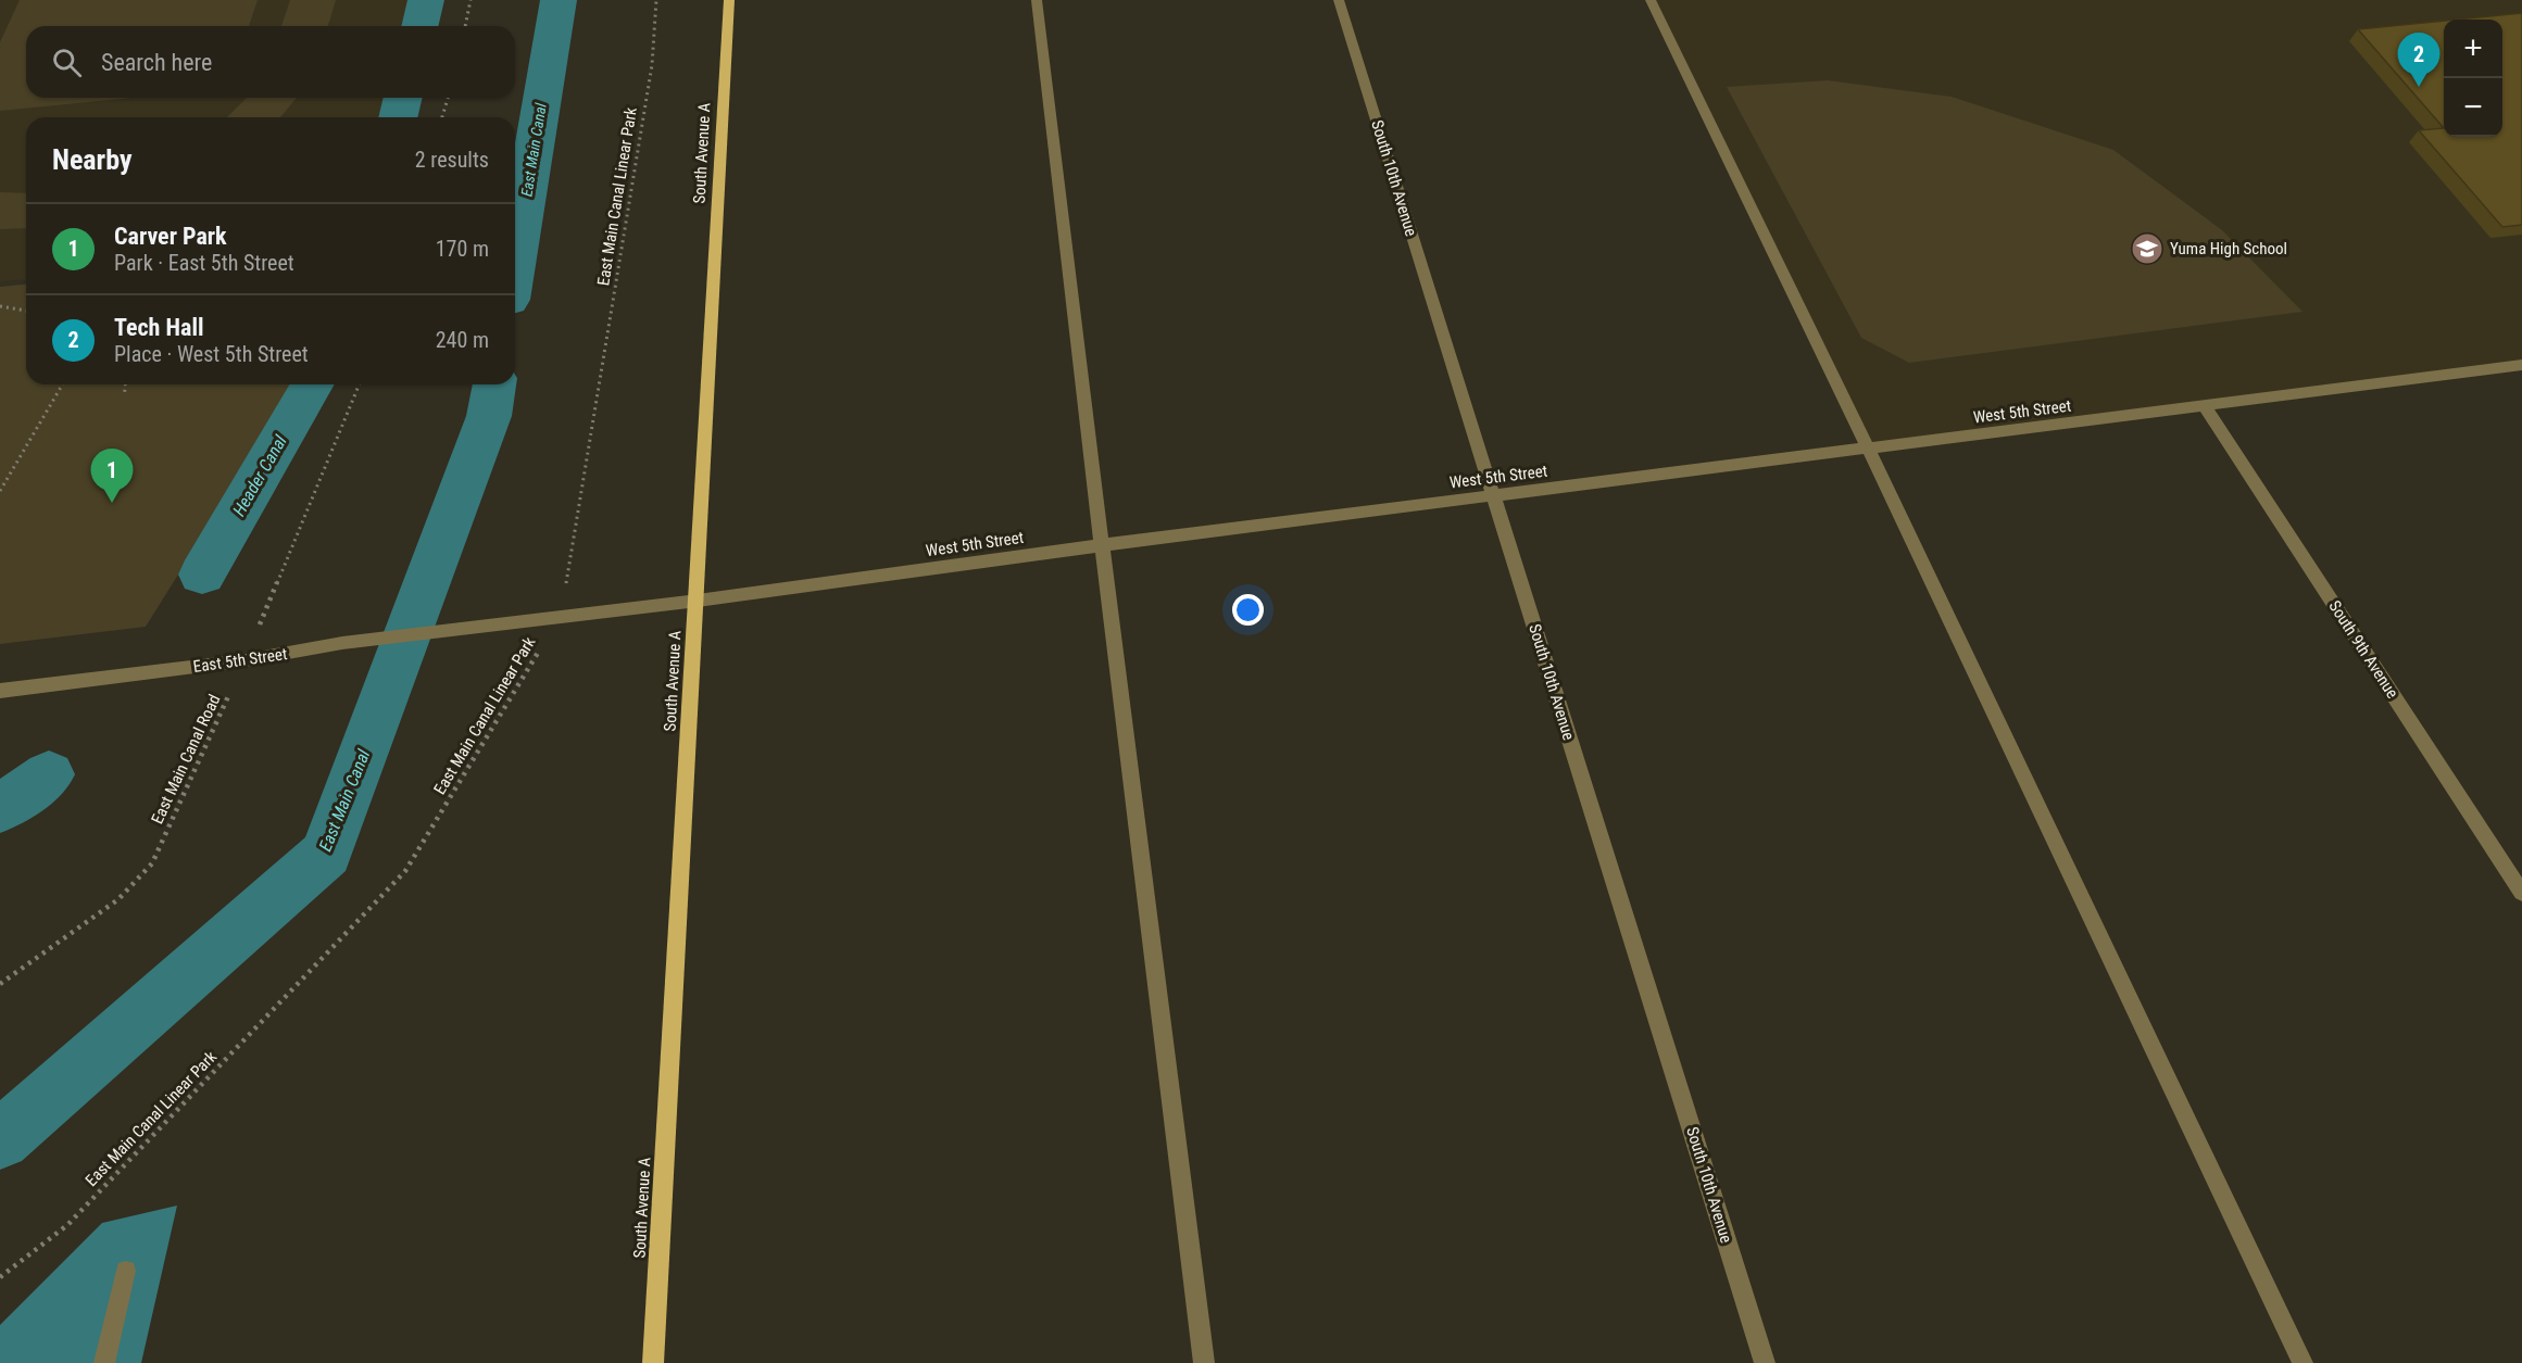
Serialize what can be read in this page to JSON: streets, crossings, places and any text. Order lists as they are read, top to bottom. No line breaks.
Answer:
{"streets":{"main road":["South Avenue A"],"street":["South 10th Avenue","West 5th Street","South 9th Avenue","East 5th Street"],"path":["East Main Canal Linear Park","East Main Canal Road"]},"crossings":[["South Avenue A","West 5th Street"],["South 10th Avenue","West 5th Street"],["East Main Canal Linear Park","West 5th Street"],["West 5th Street","South 9th Avenue"],["West 5th Street","East 5th Street"],["East 5th Street","East Main Canal Road"]],"water":["East Main Canal","Header Canal"],"places":{"school or university":["Yuma High School"]},"page":{"map_buttons":["+","−"],"search":"Search here","pins":["2","1"],"heading":["Nearby","2 results"],"list":[{"mark":"1","name":"Carver Park","note":"Park · East 5th Street","value":"170 m"},{"mark":"2","name":"Tech Hall","note":"Place · West 5th Street","value":"240 m"}]}}
